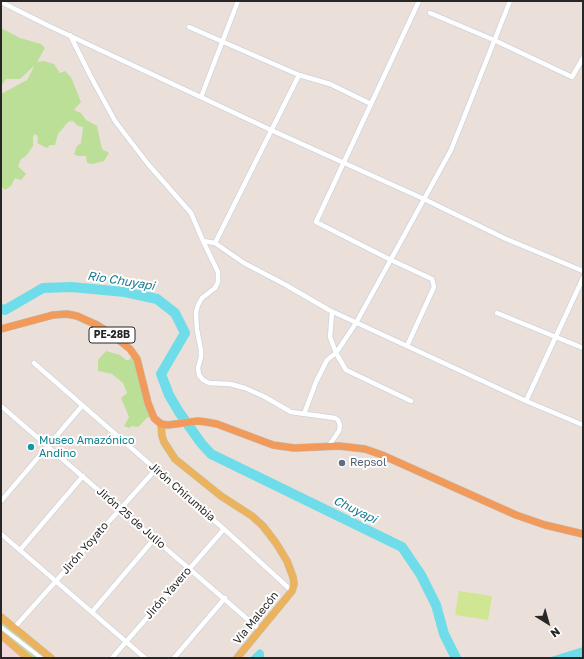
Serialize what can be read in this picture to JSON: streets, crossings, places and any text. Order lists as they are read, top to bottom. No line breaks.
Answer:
{"streets":{"highway":["PE-28B"],"main road":["Vía Malecón"],"street":["Jirón Chirumbia","Jirón 25 de Julio","Jirón Yoyato","Jirón Yavero"]},"crossings":[["Jirón Chirumbia","Jirón Yoyato"],["Jirón Chirumbia","Jirón Yavero"],["Jirón Chirumbia","Vía Malecón"],["Jirón 25 de Julio","Jirón Yoyato"],["Jirón 25 de Julio","Jirón Yavero"],["Jirón 25 de Julio","Vía Malecón"]],"water":["Rio Chuyapi","Chuyapi"],"places":["Museo Amazónico Andino","Repsol"],"north":"bottom right"}
